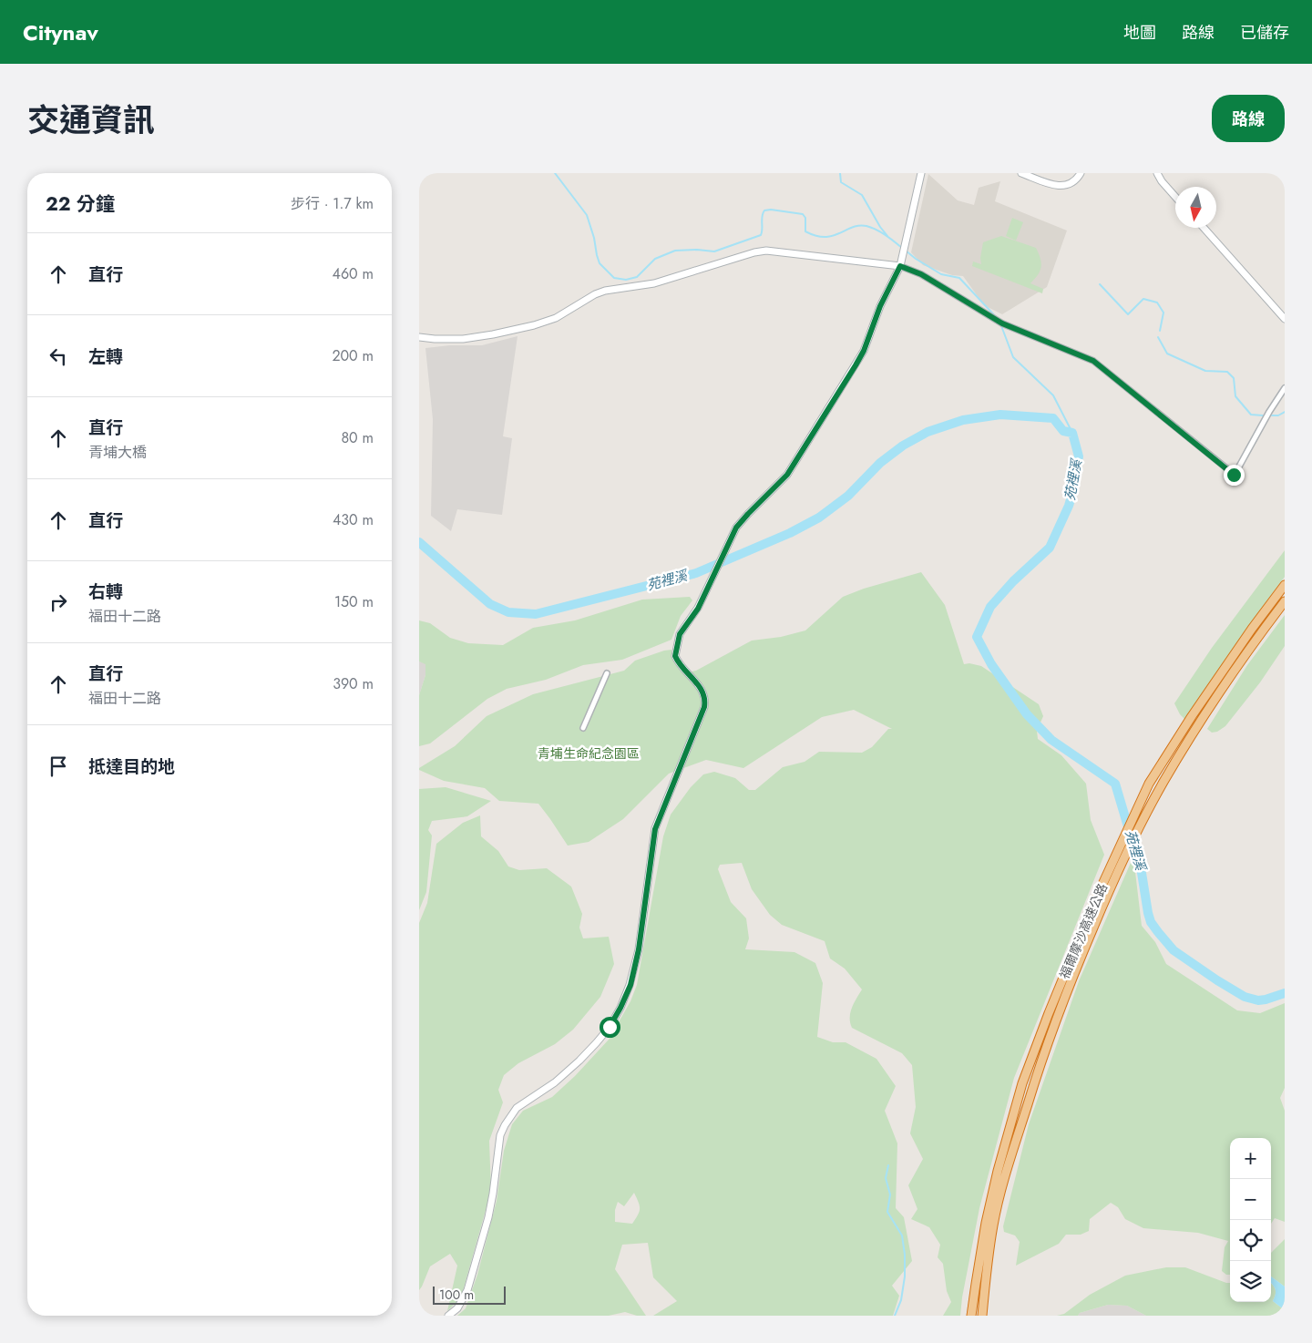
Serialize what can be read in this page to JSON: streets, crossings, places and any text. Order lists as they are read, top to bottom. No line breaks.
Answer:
{"streets":{"highway":["福爾摩沙高速公路"]},"water":["苑裡溪"],"parks":["青埔生命紀念園區"],"scale_bar":"100 m","north":"bottom","page":{"header":"Citynav","nav":["地圖","路線","已儲存"],"title":"交通資訊","buttons":"路線","heading":["22 分鐘","步行 · 1.7 km"],"list":[["直行","460 m"],["左轉","200 m"],["直行","青埔大橋","80 m"],["直行","430 m"],["右轉","福田十二路","150 m"],["直行","福田十二路","390 m"],"抵達目的地"],"map_buttons":["+","−"],"scale":"100 m"}}
